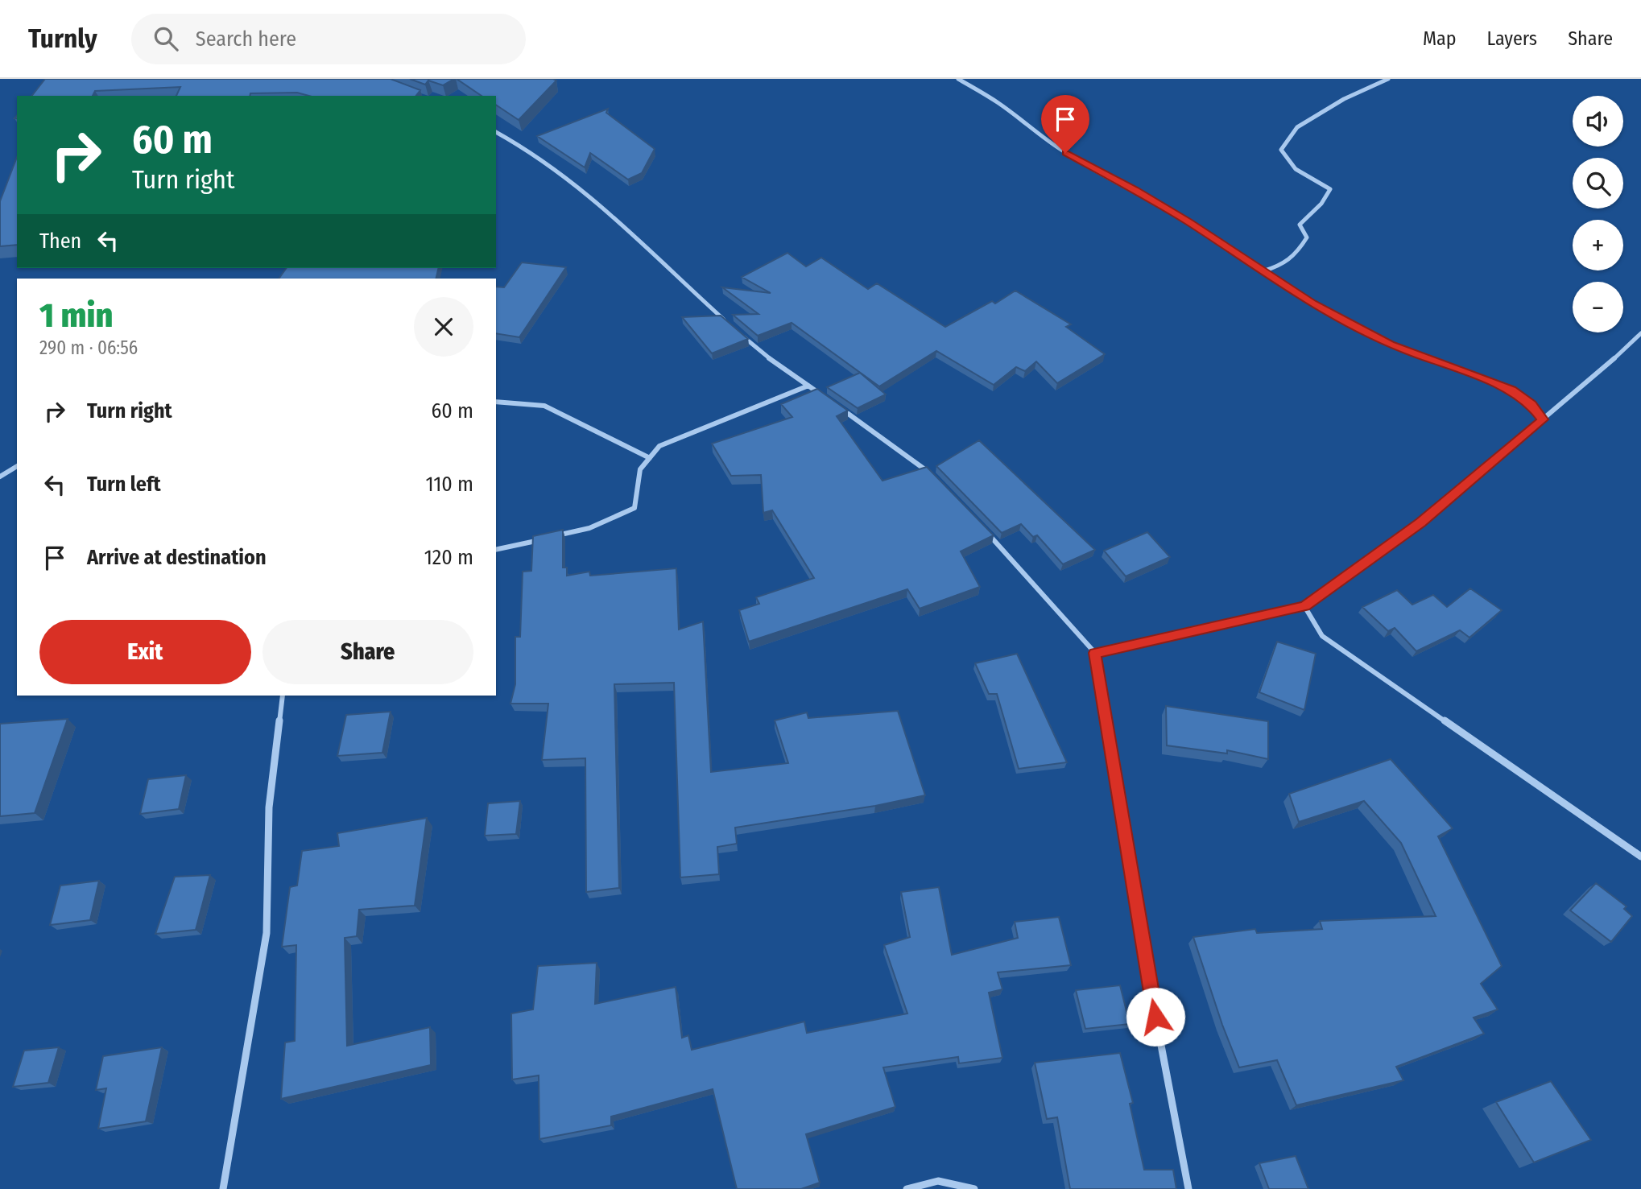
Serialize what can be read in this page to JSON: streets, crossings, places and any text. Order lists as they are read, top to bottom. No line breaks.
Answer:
{"page":{"header":"Turnly","search":"Search here","nav":["Map","Layers","Share"],"map_buttons":["+","−"],"turn":["60 m","Turn right"],"then":"Then","heading":["1 min","290 m · 06:56"],"list":[{"name":"Turn right","value":"60 m"},{"name":"Turn left","value":"110 m"},{"name":"Arrive at destination","value":"120 m"}],"buttons":["Exit","Share"]}}
